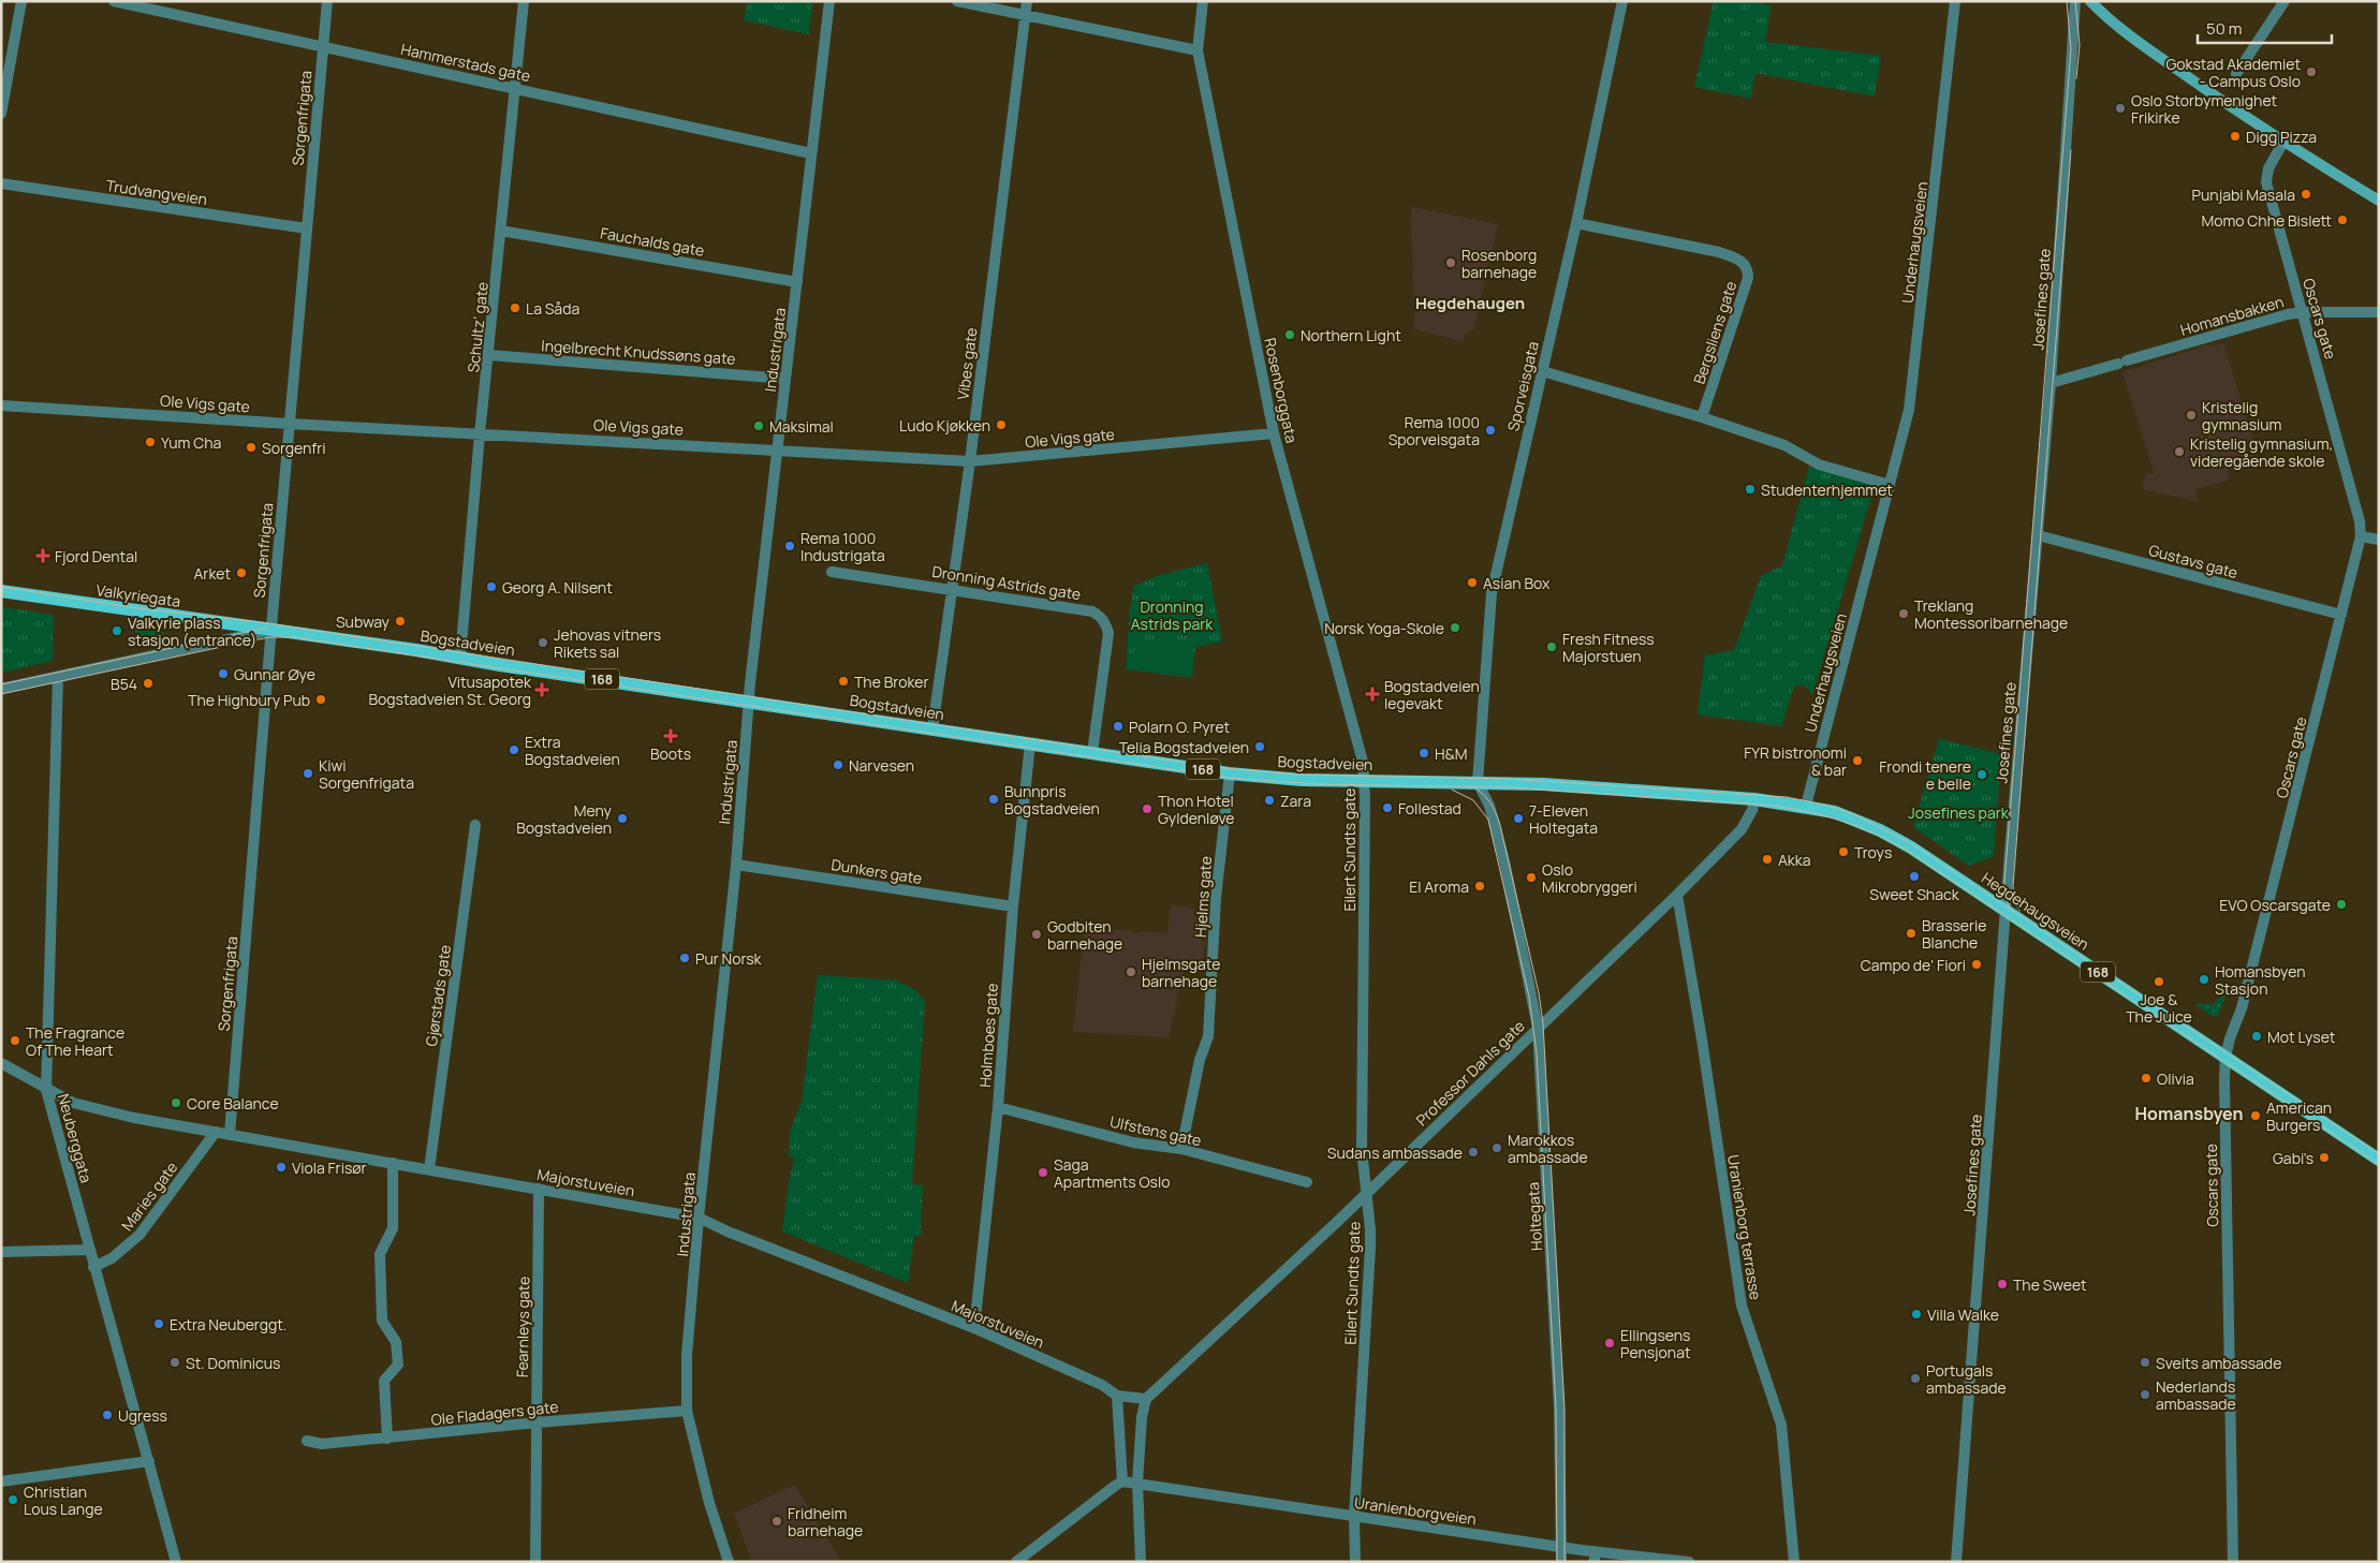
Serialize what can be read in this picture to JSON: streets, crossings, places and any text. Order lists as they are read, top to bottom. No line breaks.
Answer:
{"streets":{"main road":["Valkyriegata","Bogstadveien","168","Hegdehaugsveien"],"street":["Hammerstads gate","Sorgenfrigata","Trudvangveien","Fauchalds gate","Underhaugsveien","Josefines gate","Homansbakken","Oscars gate","Schultz’ gate","Bergsliens gate","Industrigata","Ingelbrecht Knudssøns gate","Vibes gate","Sporveisgata","Rosenborggata","Ole Vigs gate","Gustavs gate","Dronning Astrids gate","Eilert Sundts gate","Dunkers gate","Hjelms gate","Gjørstads gate","Holmboes gate","Professor Dahls gate","Ulfstens gate","Neuberggata","Majorstuveien","Maries gate","Holtegata","Uranienborg terrasse","Fearnleys gate","Ole Fladagers gate","Uranienborgveien"]},"crossings":[["Hammerstads gate","Sorgenfrigata"],["Hammerstads gate","Schultz’ gate"],["Hammerstads gate","Industrigata"],["Sorgenfrigata","Trudvangveien"],["Sorgenfrigata","Ole Vigs gate"],["Sorgenfrigata","Valkyriegata"],["Sorgenfrigata","Bogstadveien"],["Sorgenfrigata","Majorstuveien"],["Fauchalds gate","Schultz’ gate"],["Fauchalds gate","Industrigata"],["Underhaugsveien","Bogstadveien"],["Underhaugsveien","Hegdehaugsveien"],["Josefines gate","Homansbakken"],["Josefines gate","Gustavs gate"],["Josefines gate","Hegdehaugsveien"],["Homansbakken","Oscars gate"],["Oscars gate","Gustavs gate"],["Oscars gate","Hegdehaugsveien"],["Schultz’ gate","Ingelbrecht Knudssøns gate"],["Schultz’ gate","Ole Vigs gate"],["Schultz’ gate","Bogstadveien"],["Bergsliens gate","Sporveisgata"],["Industrigata","Ingelbrecht Knudssøns gate"],["Industrigata","Ole Vigs gate"],["Industrigata","Bogstadveien"],["Industrigata","Dunkers gate"],["Industrigata","Majorstuveien"],["Industrigata","Ole Fladagers gate"],["Vibes gate","Ole Vigs gate"],["Vibes gate","Dronning Astrids gate"],["Vibes gate","Bogstadveien"],["Sporveisgata","Bogstadveien"],["Sporveisgata","Holtegata"],["Rosenborggata","Ole Vigs gate"],["Rosenborggata","Bogstadveien"],["Rosenborggata","Eilert Sundts gate"],["Dronning Astrids gate","Bogstadveien"],["Valkyriegata","Bogstadveien"],["Bogstadveien","Eilert Sundts gate"],["Bogstadveien","Hjelms gate"],["Bogstadveien","Hegdehaugsveien"],["Bogstadveien","Holmboes gate"],["Bogstadveien","Professor Dahls gate"],["Bogstadveien","Neuberggata"],["Bogstadveien","Holtegata"],["Eilert Sundts gate","Professor Dahls gate"],["Eilert Sundts gate","Uranienborgveien"],["Dunkers gate","Holmboes gate"],["Hjelms gate","Ulfstens gate"],["Gjørstads gate","Majorstuveien"],["Holmboes gate","Ulfstens gate"],["Holmboes gate","Majorstuveien"],["Professor Dahls gate","Majorstuveien"],["Professor Dahls gate","Holtegata"],["Professor Dahls gate","Uranienborg terrasse"],["Neuberggata","Majorstuveien"],["Neuberggata","Maries gate"],["Majorstuveien","Maries gate"],["Majorstuveien","Fearnleys gate"],["Holtegata","Uranienborgveien"],["Fearnleys gate","Ole Fladagers gate"]],"districts":["Hegdehaugen","Homansbyen"],"parks":["Dronning Astrids park","Josefines park"],"places":{"other":["Gokstad Akademiet - Campus Oslo","Oslo Storbymenighet Frikirke","Digg Pizza","Punjabi Masala","Momo Chhe Bislett","Rosenborg barnehage","La Såda","Northern Light","Kristelig gymnasium","Ludo Kjøkken","Maksimal","Rema 1000 Sporveisgata","Yum Cha","Sorgenfri","Kristelig gymnasium, videregående skole","Studenterhjemmet","Rema 1000 Industrigata","Arket","Asian Box","Georg A. Nilsent","Treklang Montessoribarnehage","Subway","Norsk Yoga-Skole","Valkyrie plass stasjon (entrance)","Jehovas vitners Rikets sal","Fresh Fitness Majorstuen","Gunnar Øye","The Broker","B54","The Highbury Pub","Polarn O. Pyret","Telia Bogstadveien","Extra Bogstadveien","H&M","FYR bistronomi & bar","Narvesen","Kiwi Sorgenfrigata","Frondi tenere e belle","Bunnpris Bogstadveien","Zara","Follestad","Thon Hotel Gyldenløve","Meny Bogstadveien","7-Eleven Holtegata","Troys","Akka","Sweet Shack","Oslo Mikrobryggeri","El Aroma","EVO Oscarsgate","Brasserie Blanche","Godbiten barnehage","Pur Norsk","Campo de' Fiori","Hjelmsgate barnehage","Homansbyen Stasjon","Joe & The Juice","Mot Lyset","The Fragrance Of The Heart","Olivia","Core Balance","American Burgers","Marokkos ambassade","Sudans ambassade","Gabi's","Viola Frisør","Saga Apartments Oslo","The Sweet","Villa Walke","Extra Neuberggt.","Ellingsens Pensjonat","St. Dominicus","Sveits ambassade","Portugals ambassade","Nederlands ambassade","Ugress","Christian Lous Lange","Fridheim barnehage"],"health":["Fjord Dental","Vitusapotek Bogstadveien St. Georg","Bogstadveien legevakt","Boots"]},"scale_bar":"50 m"}
